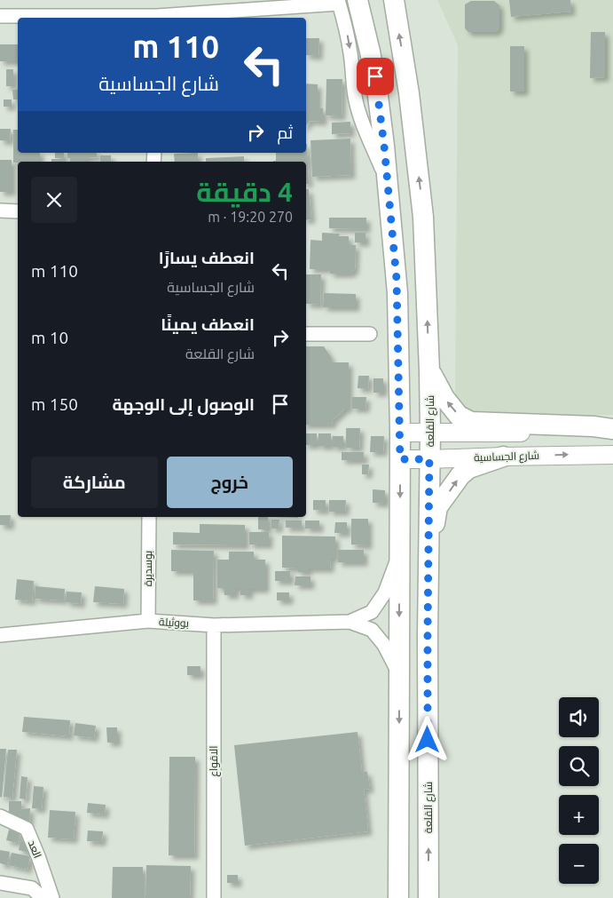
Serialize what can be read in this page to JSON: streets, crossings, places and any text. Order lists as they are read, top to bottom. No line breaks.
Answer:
{"streets":{"main road":["شارع القلعة"],"street":["شارع الجساسية","بوسديرة","بووثيلة","الاقواع","العد"]},"crossings":[["شارع القلعة","شارع الجساسية"],["بوسديرة","بووثيلة"],["بووثيلة","الاقواع"]],"page":{"turn":["110 m","شارع الجساسية"],"then":"ثم","heading":["4 دقيقة","270 m · 19:20"],"list":[{"name":"انعطف يسارًا","note":"شارع الجساسية","value":"110 m"},{"name":"انعطف يمينًا","note":"شارع القلعة","value":"10 m"},{"name":"الوصول إلى الوجهة","value":"150 m"}],"buttons":["خروج","مشاركة"],"map_buttons":["+","−"]}}
